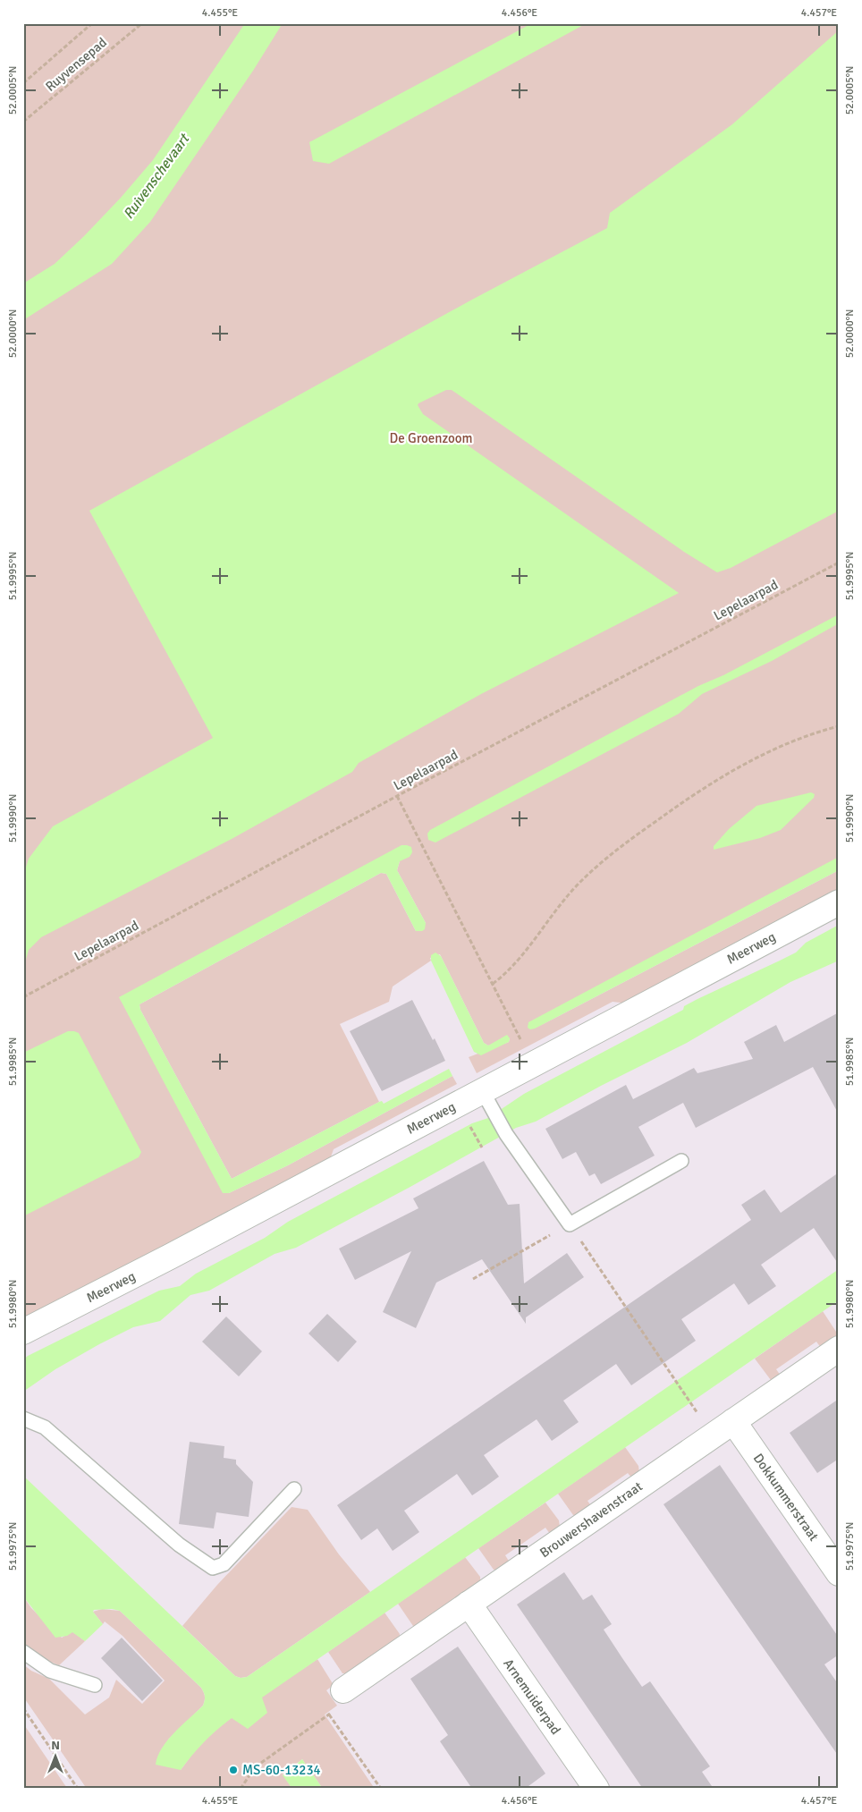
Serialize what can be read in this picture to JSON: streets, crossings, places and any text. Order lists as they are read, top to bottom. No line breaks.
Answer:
{"streets":{"street":["Meerweg","Dokkummerstraat","Brouwershavenstraat","Arnemuiderpad"],"path":["Ruyvensepad","Lepelaarpad"]},"crossings":[["Dokkummerstraat","Brouwershavenstraat"],["Brouwershavenstraat","Arnemuiderpad"]],"water":["Ruivenschevaart"],"parks":["De Groenzoom"],"places":["MS-60-13234"],"north":"top","coordinates":["4.455°E","4.456°E","4.457°E","52.0005°N","52.0000°N","51.9995°N","51.9990°N","51.9985°N","51.9980°N","51.9975°N"]}
